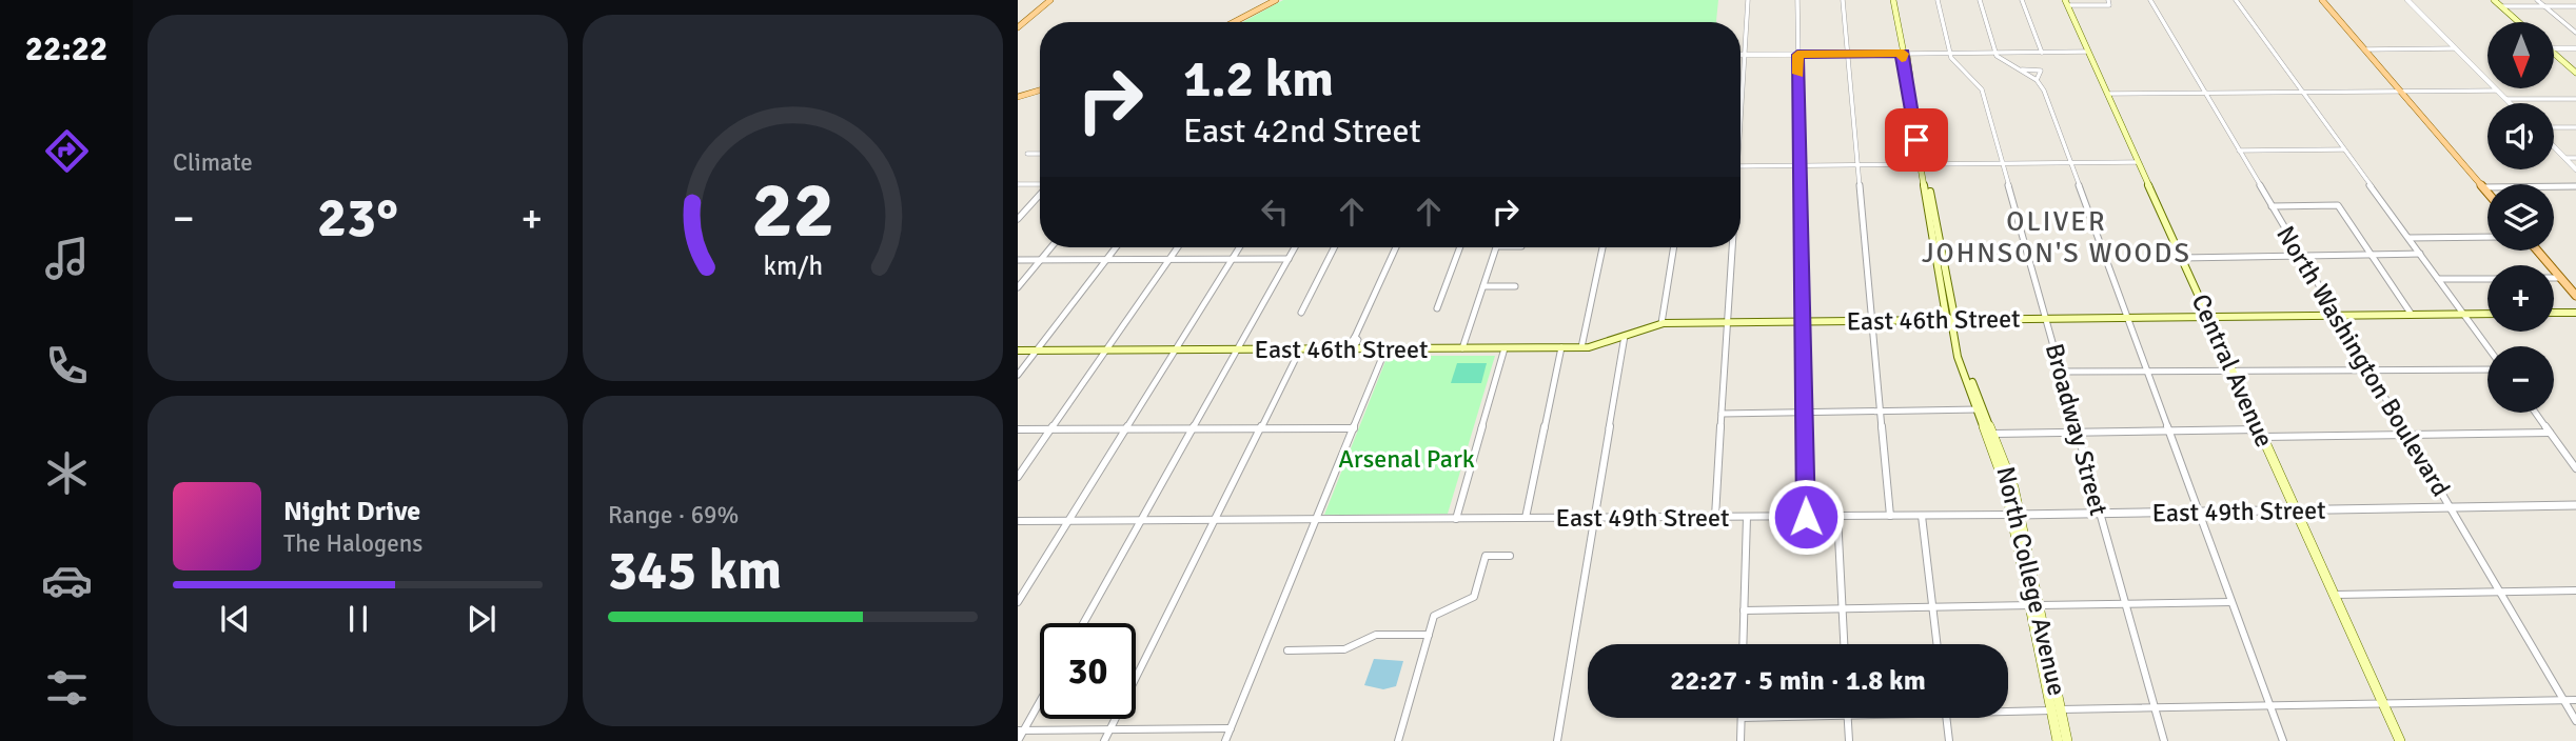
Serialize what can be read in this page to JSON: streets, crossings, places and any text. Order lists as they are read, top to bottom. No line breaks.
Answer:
{"streets":{"main road":["East 46th Street","Central Avenue","North College Avenue"],"street":["North Washington Boulevard","Broadway Street","East 49th Street"]},"crossings":[["East 46th Street","North Washington Boulevard"],["East 46th Street","Central Avenue"],["East 46th Street","Broadway Street"],["East 46th Street","North College Avenue"],["North Washington Boulevard","East 49th Street"],["Central Avenue","East 49th Street"],["Broadway Street","East 49th Street"],["East 49th Street","North College Avenue"]],"districts":["OLIVER JOHNSON'S WOODS"],"parks":["Arsenal Park"],"north":"bottom","page":{"tabs":"22:22","tile":["Climate",["Range · 69%","345 km"]],"map_buttons":["+","−"],"turn":["1.2 km","East 42nd Street"],"heat":["−","23°","+"],"song":["Night Drive","The Halogens"],"limit":"30","trip":"22:27 · 5 min · 1.8 km","gauge":["22","km/h"]}}
